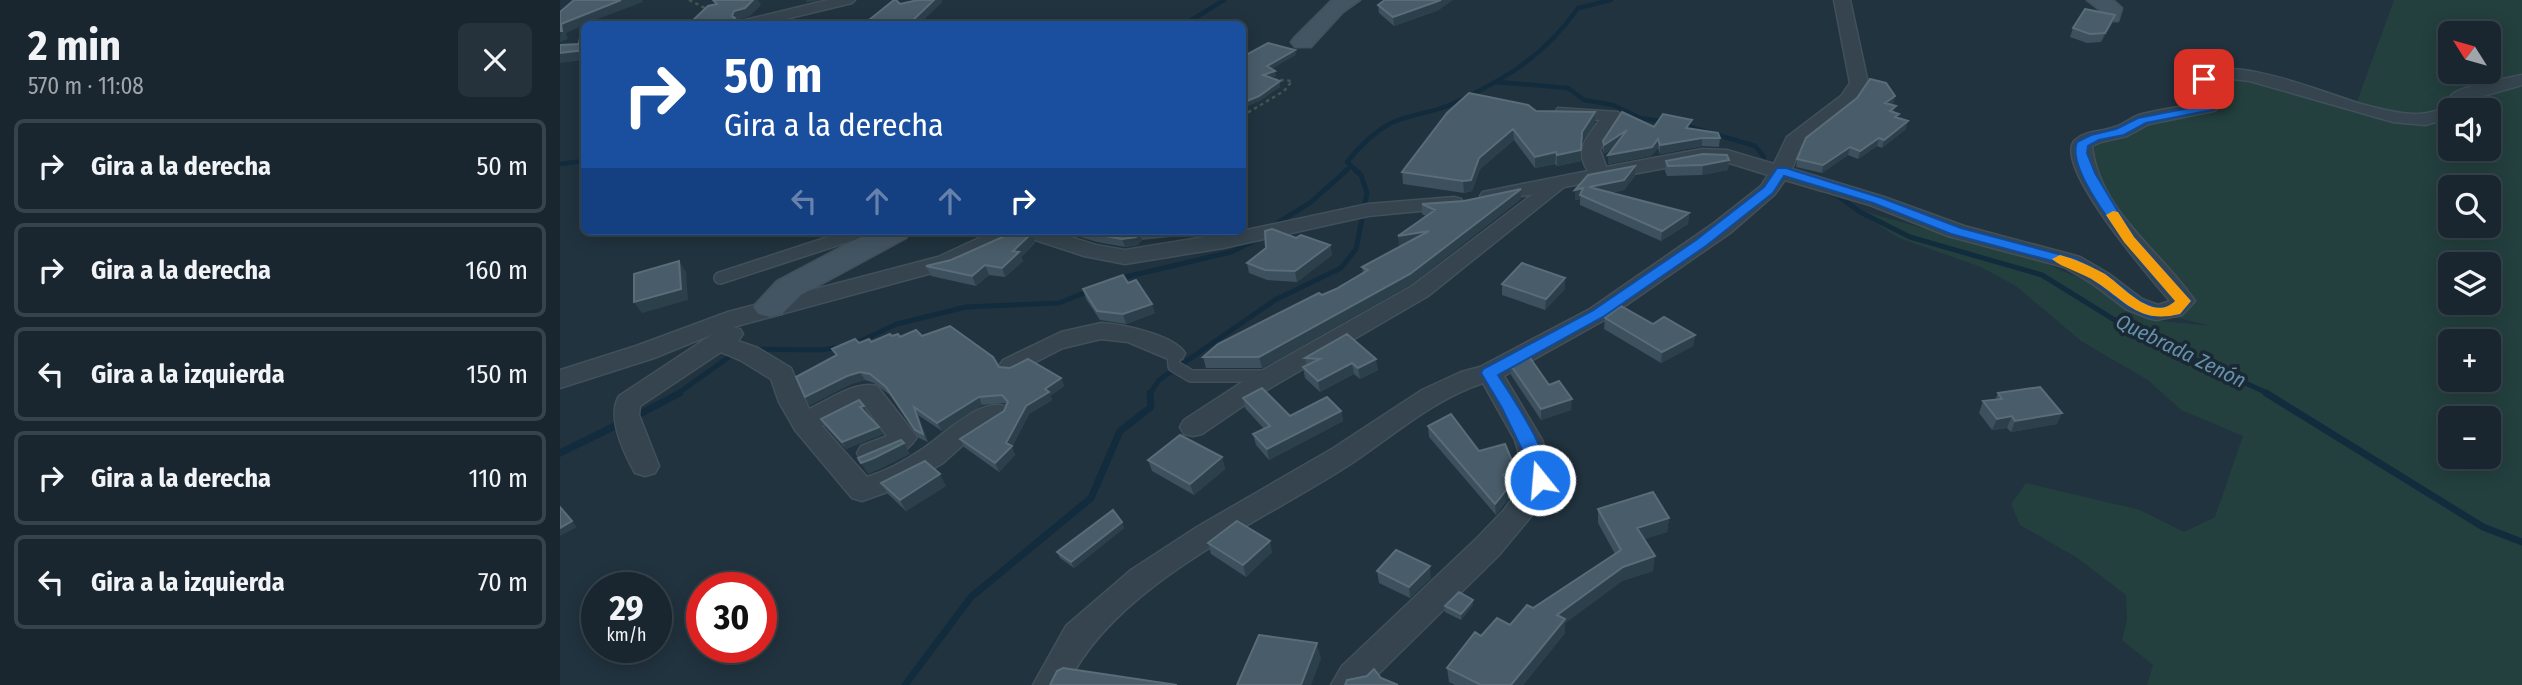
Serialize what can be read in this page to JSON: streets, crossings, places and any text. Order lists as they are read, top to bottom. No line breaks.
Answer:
{"water":["Quebrada Zenón"],"north":"top left","page":{"heading":["2 min","570 m · 11:08"],"map_buttons":["+","−"],"turn":["50 m","Gira a la derecha"],"list":[{"name":"Gira a la derecha","value":"50 m"},{"name":"Gira a la derecha","value":"160 m"},{"name":"Gira a la izquierda","value":"150 m"},{"name":"Gira a la derecha","value":"110 m"},{"name":"Gira a la izquierda","value":"70 m"}],"speed":"29 km/h","limit":"30"}}
